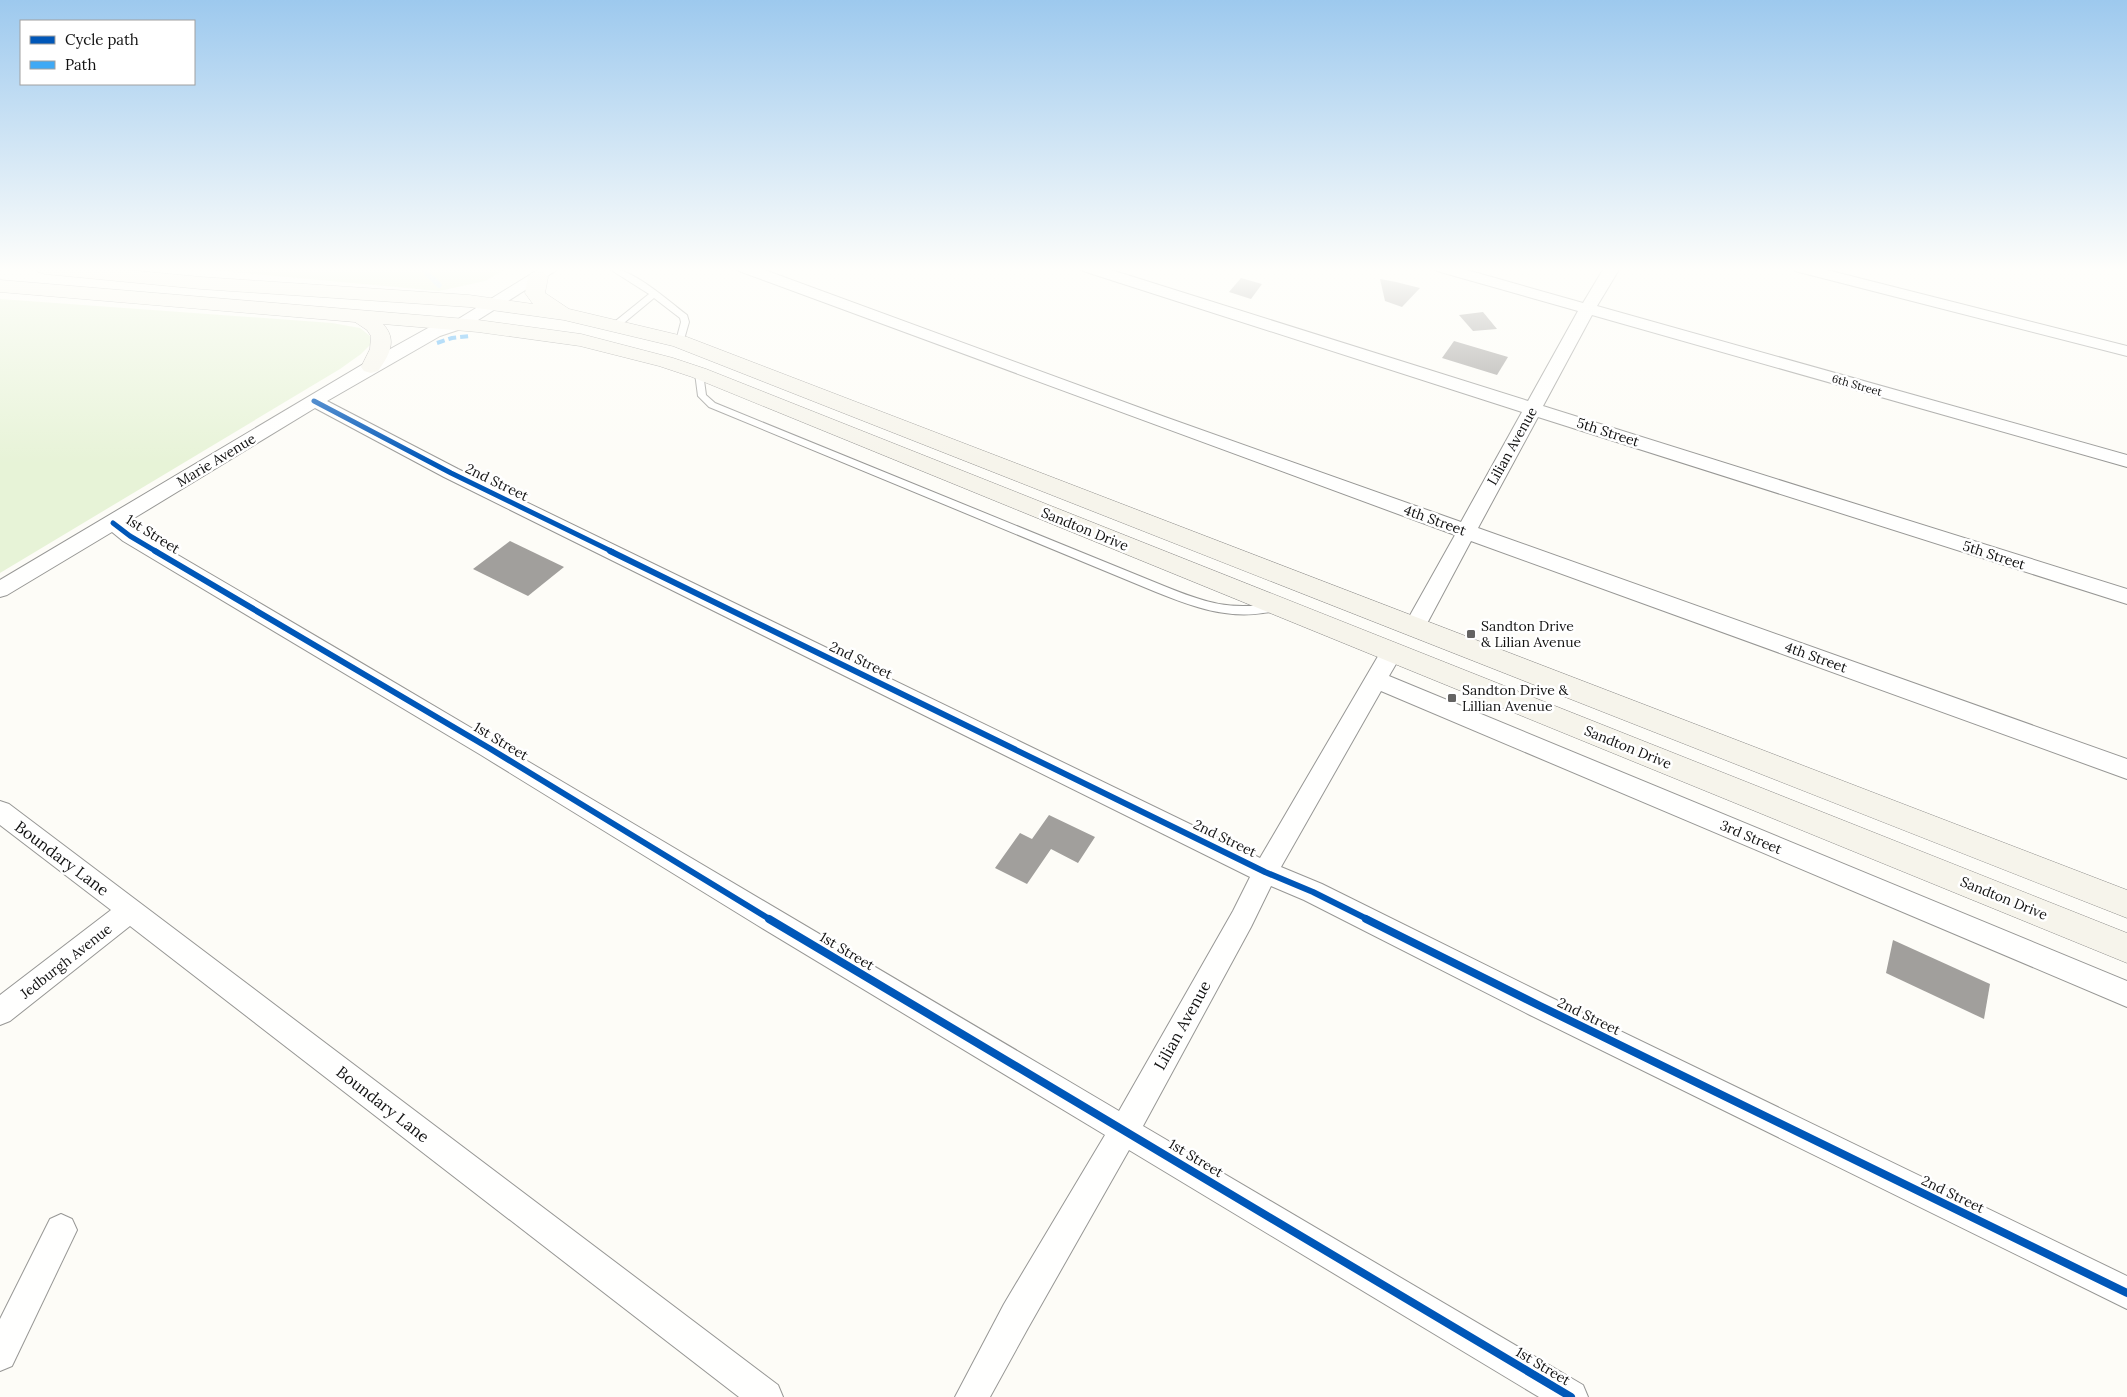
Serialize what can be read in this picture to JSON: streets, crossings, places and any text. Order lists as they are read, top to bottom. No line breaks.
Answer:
{"streets":{"main road":["Sandton Drive"],"street":["6th Street","5th Street","Lilian Avenue","Marie Avenue","2nd Street","4th Street","1st Street","3rd Street","Boundary Lane","Jedburgh Avenue"]},"crossings":[["5th Street","Lilian Avenue"],["Lilian Avenue","2nd Street"],["Lilian Avenue","4th Street"],["Lilian Avenue","Sandton Drive"],["Lilian Avenue","1st Street"],["Lilian Avenue","3rd Street"],["Marie Avenue","2nd Street"],["Marie Avenue","1st Street"],["Boundary Lane","Jedburgh Avenue"]],"places":{"transit":["Sandton Drive & Lilian Avenue","Sandton Drive & Lillian Avenue"]},"legend":["Cycle path","Path"]}
